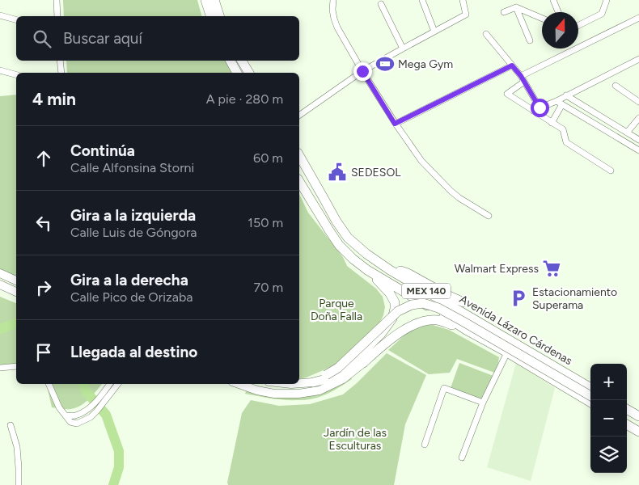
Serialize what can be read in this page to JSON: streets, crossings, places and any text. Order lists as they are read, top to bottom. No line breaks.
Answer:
{"streets":{"highway":["MEX 140","Avenida Lázaro Cárdenas"]},"parks":["Parque Doña Falla","Jardín de las Esculturas"],"places":{"sports":["Mega Gym"],"public building":["SEDESOL"],"supermarket":["Walmart Express"],"parking":["Estacionamiento Superama"]},"north":"top","page":{"search":"Buscar aquí","heading":["4 min","A pie · 280 m"],"list":[["Continúa","Calle Alfonsina Storni","60 m"],["Gira a la izquierda","Calle Luis de Góngora","150 m"],["Gira a la derecha","Calle Pico de Orizaba","70 m"],"Llegada al destino"],"map_buttons":["+","−"]}}
